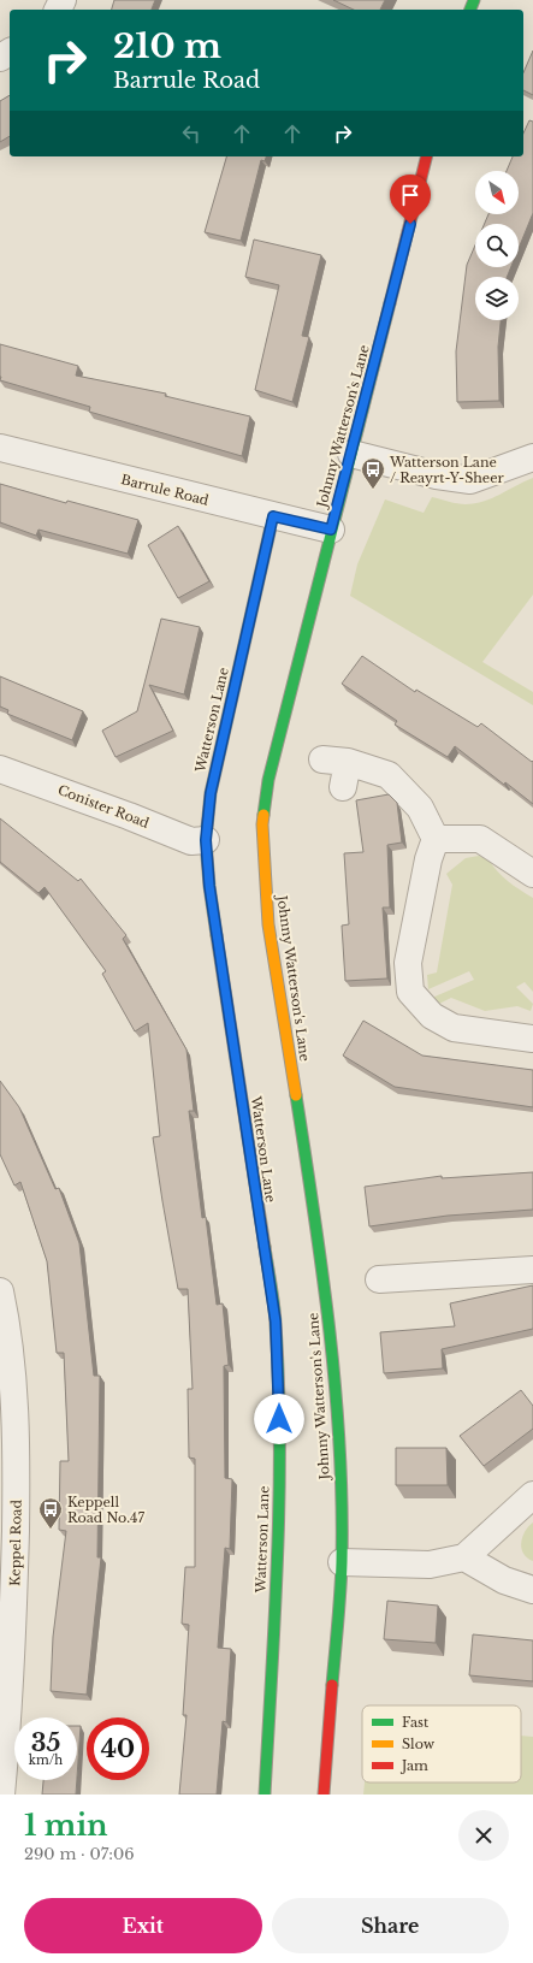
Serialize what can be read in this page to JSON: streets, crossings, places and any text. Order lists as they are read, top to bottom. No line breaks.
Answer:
{"streets":{"main road":["Johnny Watterson's Lane","Watterson Lane"],"street":["Barrule Road","Conister Road","Keppel Road"]},"crossings":[["Johnny Watterson's Lane","Barrule Road"],["Barrule Road","Watterson Lane"],["Watterson Lane","Conister Road"]],"places":{"bus stop":["Watterson Lane / Reayrt-Y-Sheer","Keppell Road No.47"]},"legend":["Fast","Slow","Jam"],"north":"bottom right","page":{"turn":["210 m","Barrule Road"],"speed":"35 km/h","limit":"40","heading":["1 min","290 m · 07:06"],"buttons":["Exit","Share"]}}
